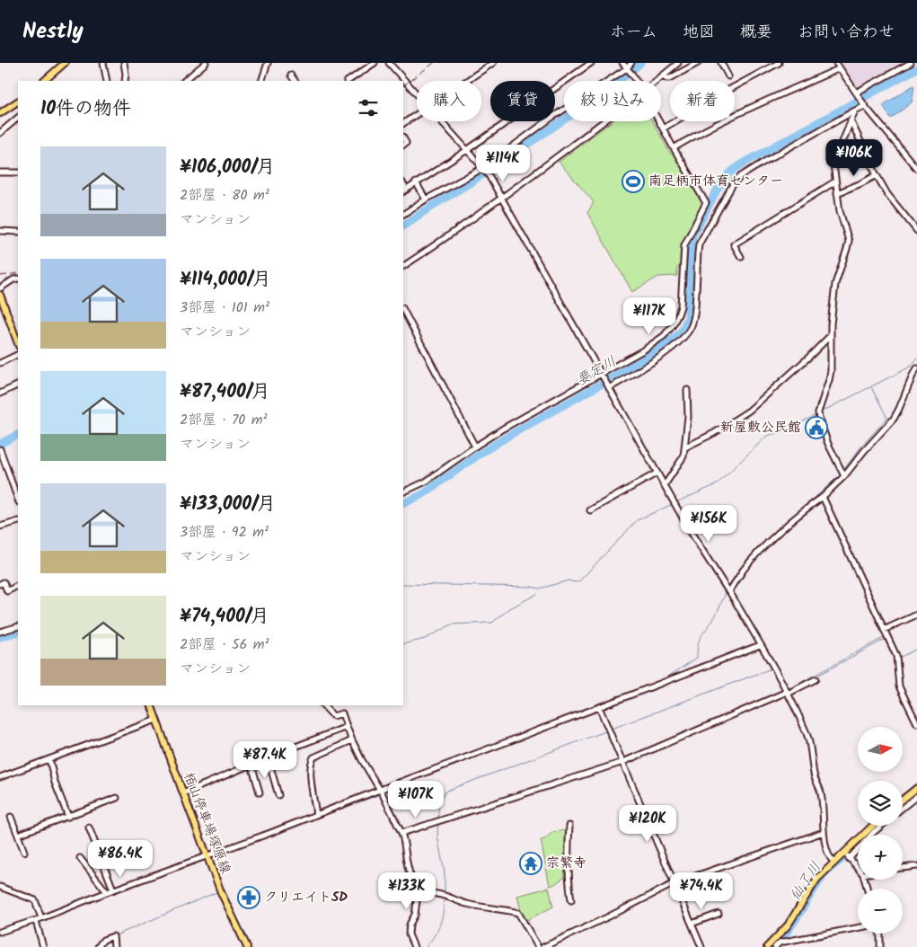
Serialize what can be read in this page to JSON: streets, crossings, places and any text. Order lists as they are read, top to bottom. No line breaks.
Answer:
{"streets":{"main road":["栢山停車場塚原線"]},"water":["要定川","仙了川"],"places":{"sports":["南足柄市体育センター"],"public building":["新屋敷公民館"],"temple":["宗繁寺"],"pharmacy":["クリエイトSD"]},"north":"right","page":{"header":"Nestly","nav":["ホーム","地図","概要","お問い合わせ"],"chip":["購入","賃貸","絞り込み","新着"],"heading":"10件の物件","list":[{"name":"¥106,000/月","note":"2部屋 · 80 m² · マンション"},{"name":"¥114,000/月","note":"3部屋 · 101 m² · マンション"},{"name":"¥87,400/月","note":"2部屋 · 70 m² · マンション"},{"name":"¥133,000/月","note":"3部屋 · 92 m² · マンション"},{"name":"¥74,400/月","note":"2部屋 · 56 m² · マンション"}],"price":["¥106K","¥114K","¥117K","¥156K","¥87.4K","¥107K","¥120K","¥86.4K","¥133K","¥74.4K"],"map_buttons":["+","−"]}}
